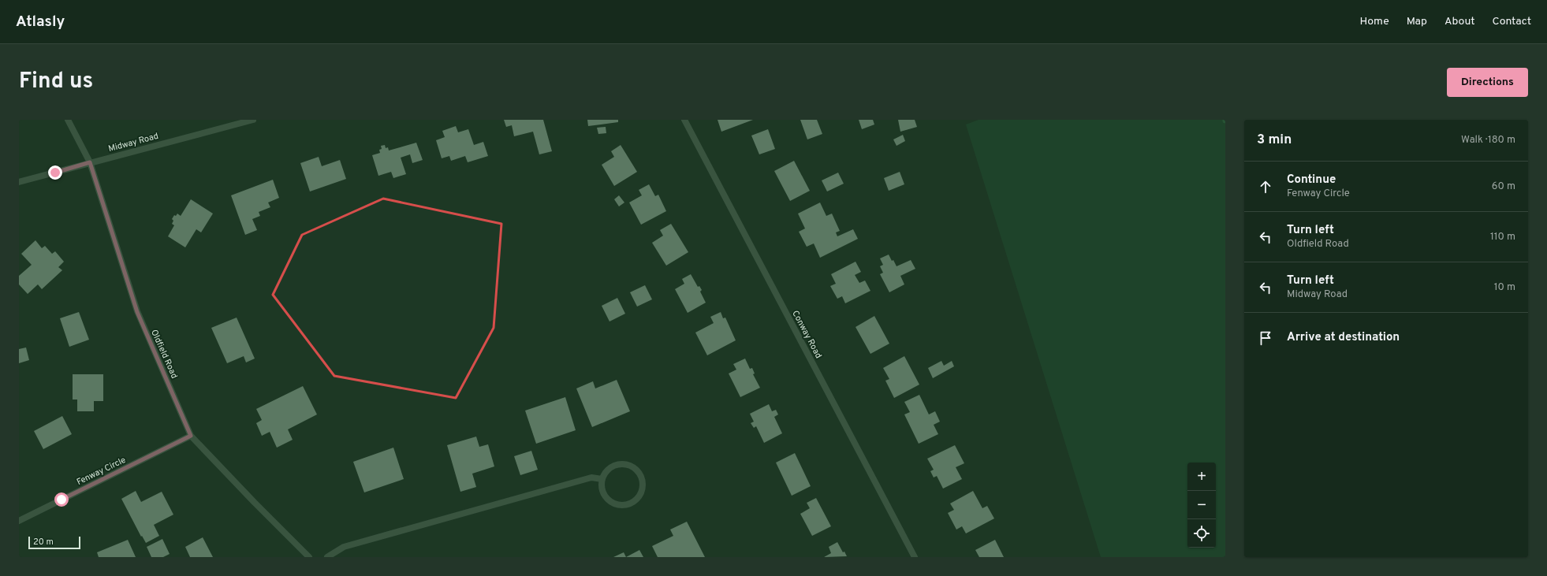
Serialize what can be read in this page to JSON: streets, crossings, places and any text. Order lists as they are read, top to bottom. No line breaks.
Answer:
{"streets":{"street":["Midway Road","Conway Road","Oldfield Road","Fenway Circle"]},"crossings":[["Midway Road","Oldfield Road"],["Oldfield Road","Fenway Circle"]],"scale_bar":"20 m","page":{"header":"Atlasly","nav":["Home","Map","About","Contact"],"title":"Find us","buttons":"Directions","heading":["3 min","Walk · 180 m"],"list":[["Continue","Fenway Circle","60 m"],["Turn left","Oldfield Road","110 m"],["Turn left","Midway Road","10 m"],"Arrive at destination"],"map_buttons":["+","−"],"scale":"20 m"}}
